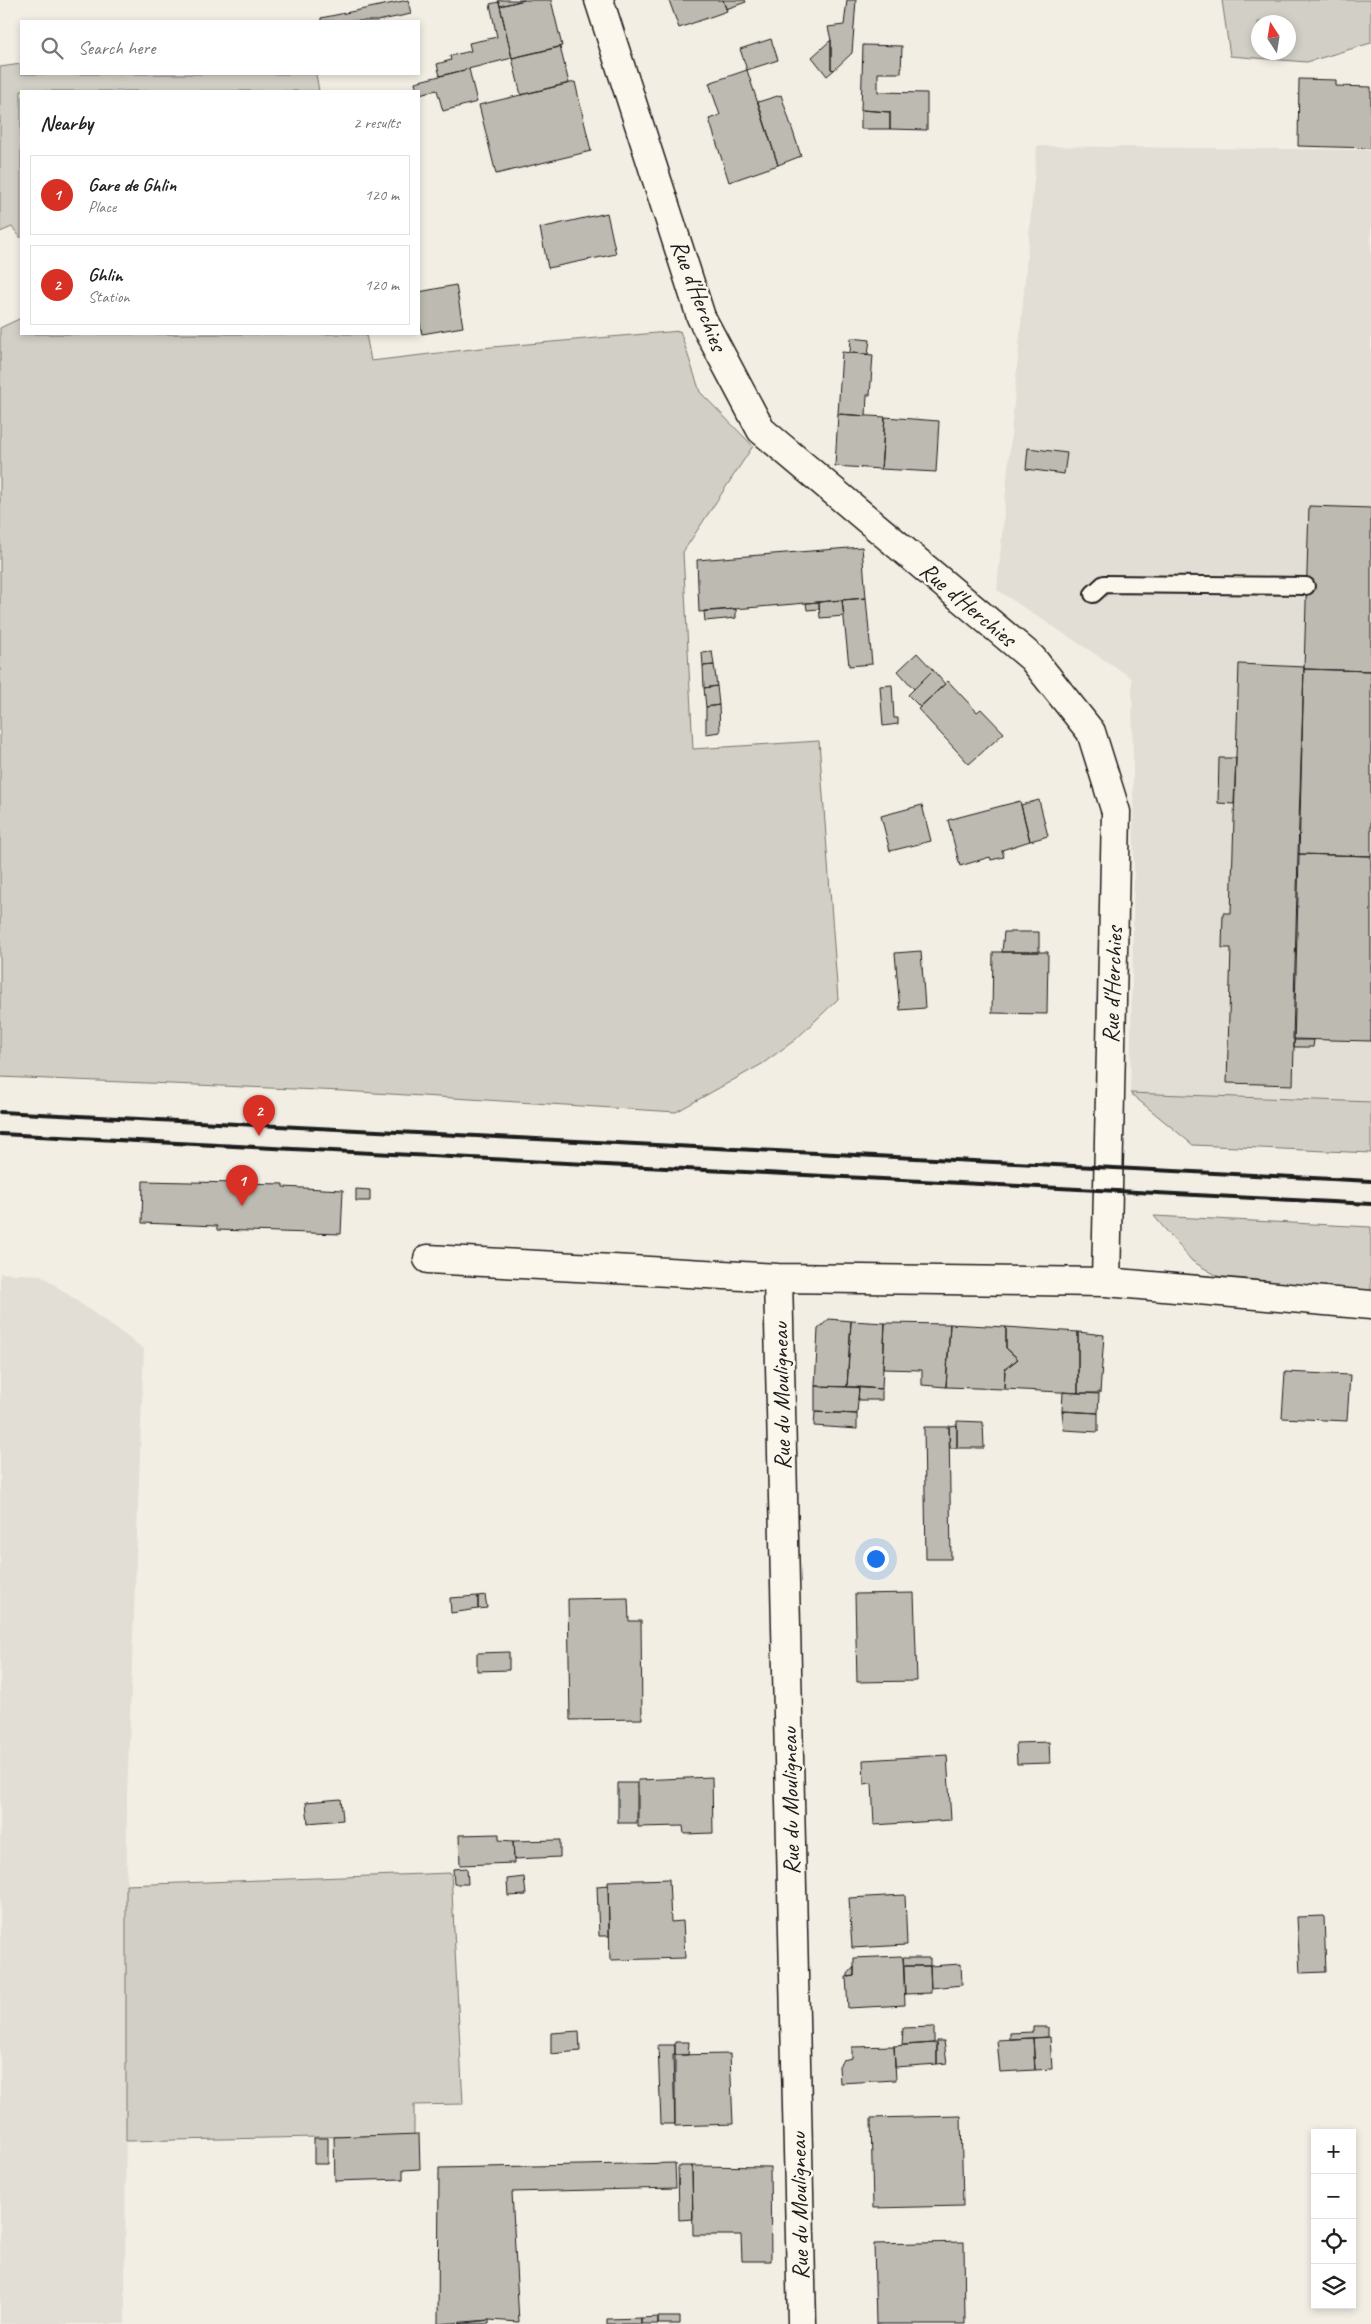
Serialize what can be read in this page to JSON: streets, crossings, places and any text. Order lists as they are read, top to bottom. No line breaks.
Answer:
{"streets":{"street":["Rue d'Herchies","Rue du Mouligneau"]},"north":"top","page":{"search":"Search here","heading":["Nearby","2 results"],"list":[{"mark":"1","name":"Gare de Ghlin","note":"Place","value":"120 m"},{"mark":"2","name":"Ghlin","note":"Station","value":"120 m"}],"pins":["2","1"],"map_buttons":["+","−"]}}
